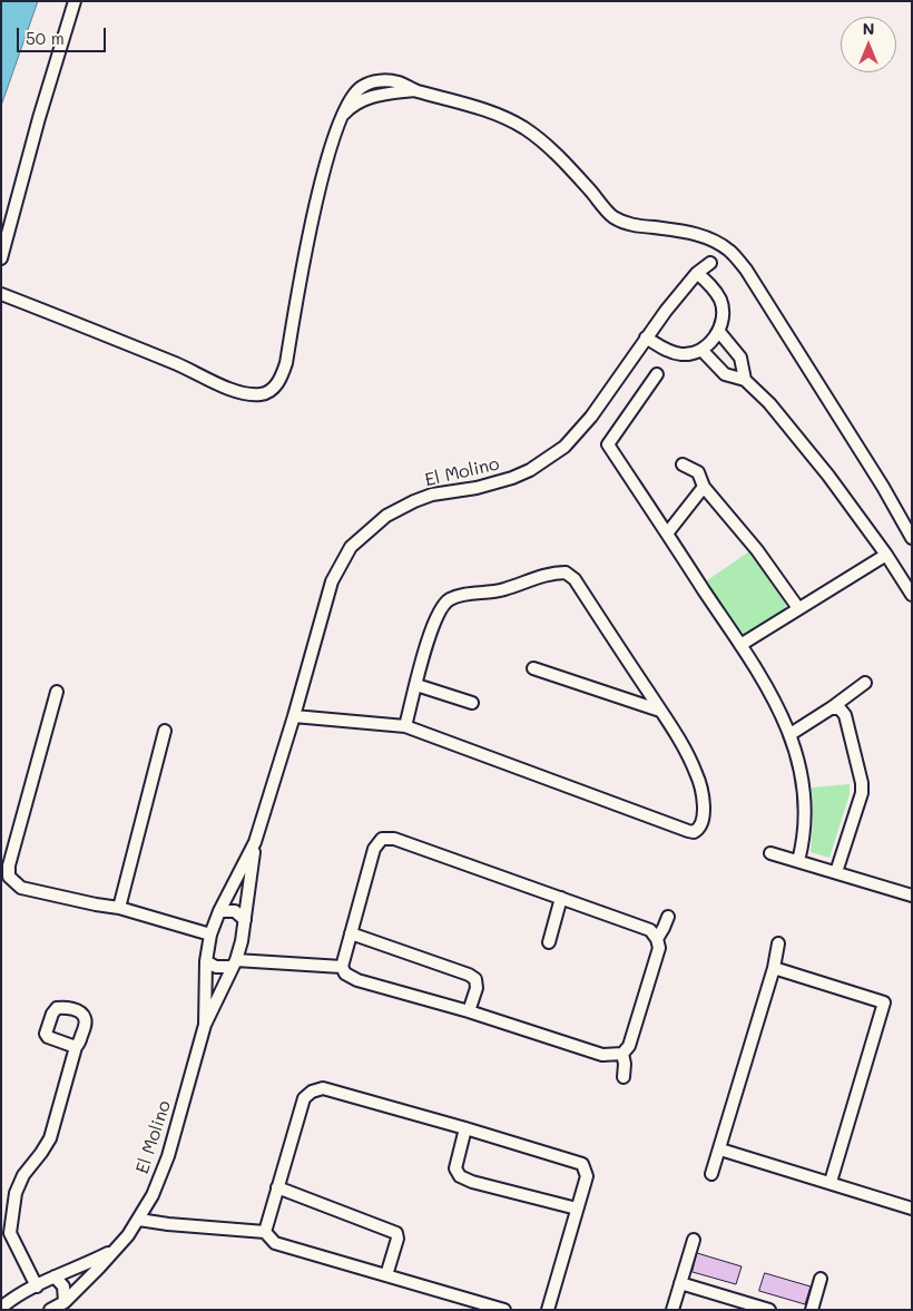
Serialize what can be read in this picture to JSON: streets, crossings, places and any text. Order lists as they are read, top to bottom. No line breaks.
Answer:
{"streets":{"street":["El Molino"]},"scale_bar":"50 m","north":"top"}
